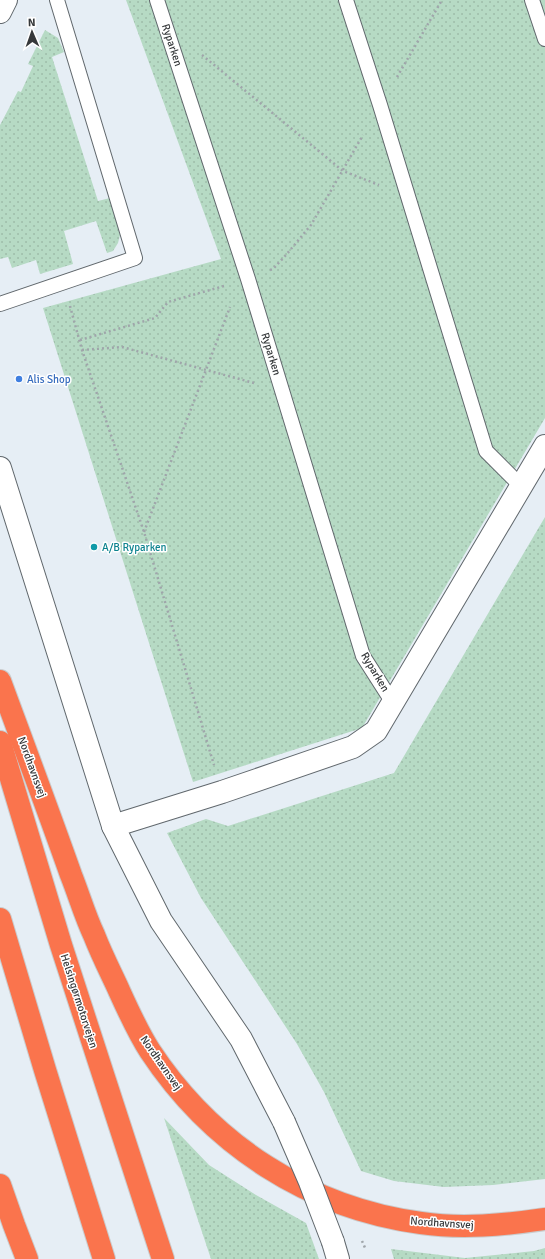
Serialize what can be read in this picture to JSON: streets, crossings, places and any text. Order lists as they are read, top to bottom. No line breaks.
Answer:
{"streets":{"highway":["Nordhavnsvej","Helsingørmotorvejen"],"street":["Ryparken"]},"places":["Alis Shop","A/B Ryparken"],"north":"top"}
